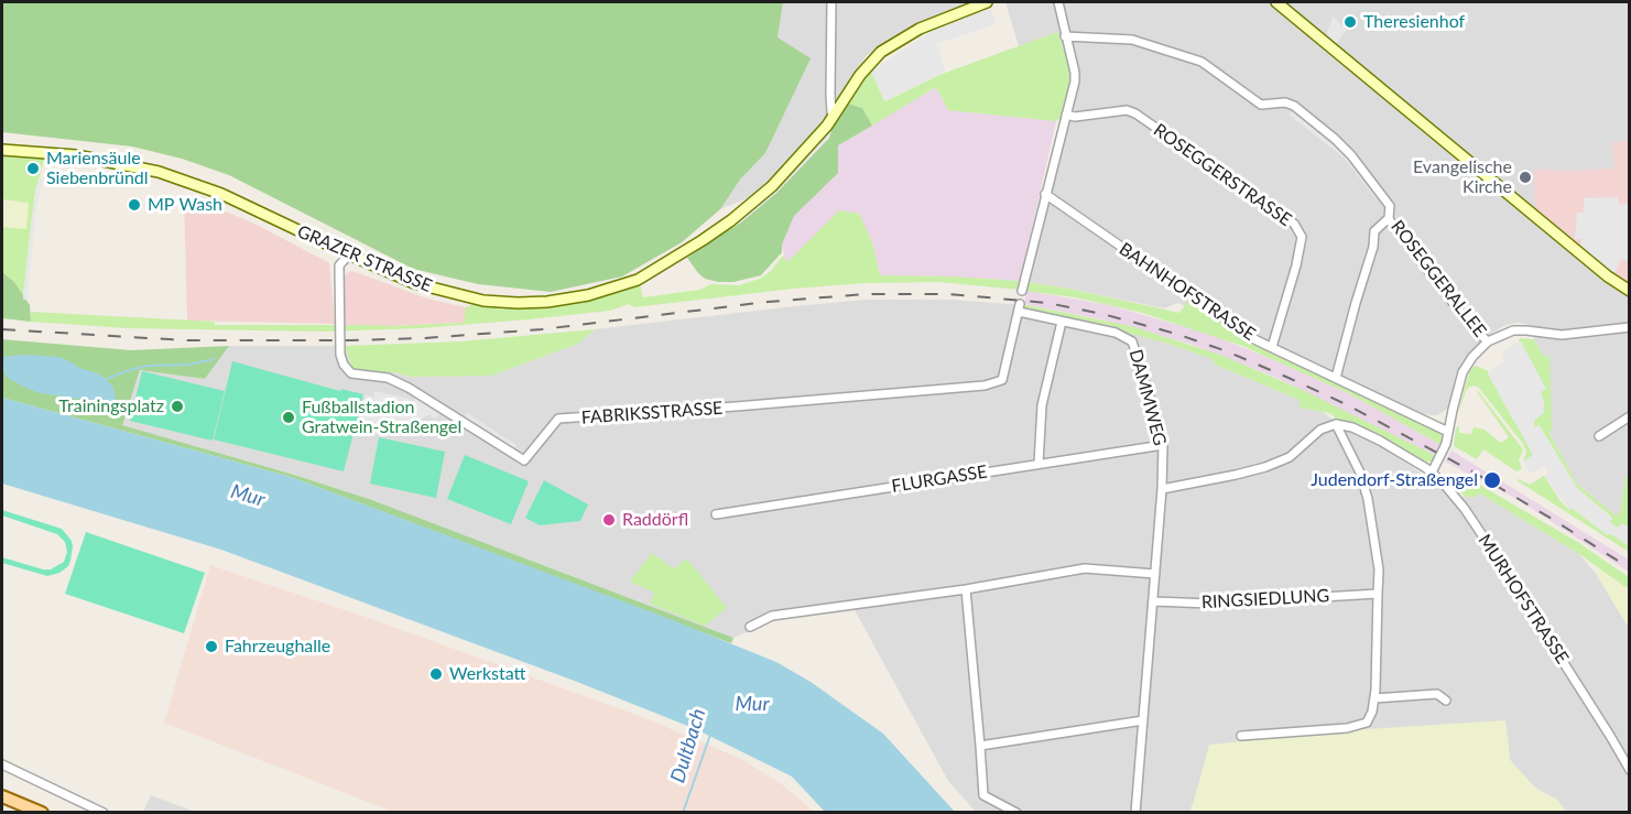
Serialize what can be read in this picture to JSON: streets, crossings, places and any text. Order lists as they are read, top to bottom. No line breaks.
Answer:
{"streets":{"main road":["GRAZER STRASSE"],"street":["ROSEGGERSTRASSE","ROSEGGERALLEE","BAHNHOFSTRASSE","DAMMWEG","FABRIKSSTRASSE","FLURGASSE","RINGSIEDLUNG","MURHOFSTRASSE"]},"crossings":[["ROSEGGERSTRASSE","BAHNHOFSTRASSE"],["GRAZER STRASSE","FABRIKSSTRASSE"],["DAMMWEG","FABRIKSSTRASSE"],["DAMMWEG","FLURGASSE"]],"water":["Mur","Dultbach"],"places":["Theresienhof","Mariensäule Siebenbründl","Evangelische Kirche","MP Wash","Trainingsplatz","Fußballstadion Gratwein-Straßengel","Judendorf-Straßengel","Raddörfl","Fahrzeughalle","Werkstatt"]}
